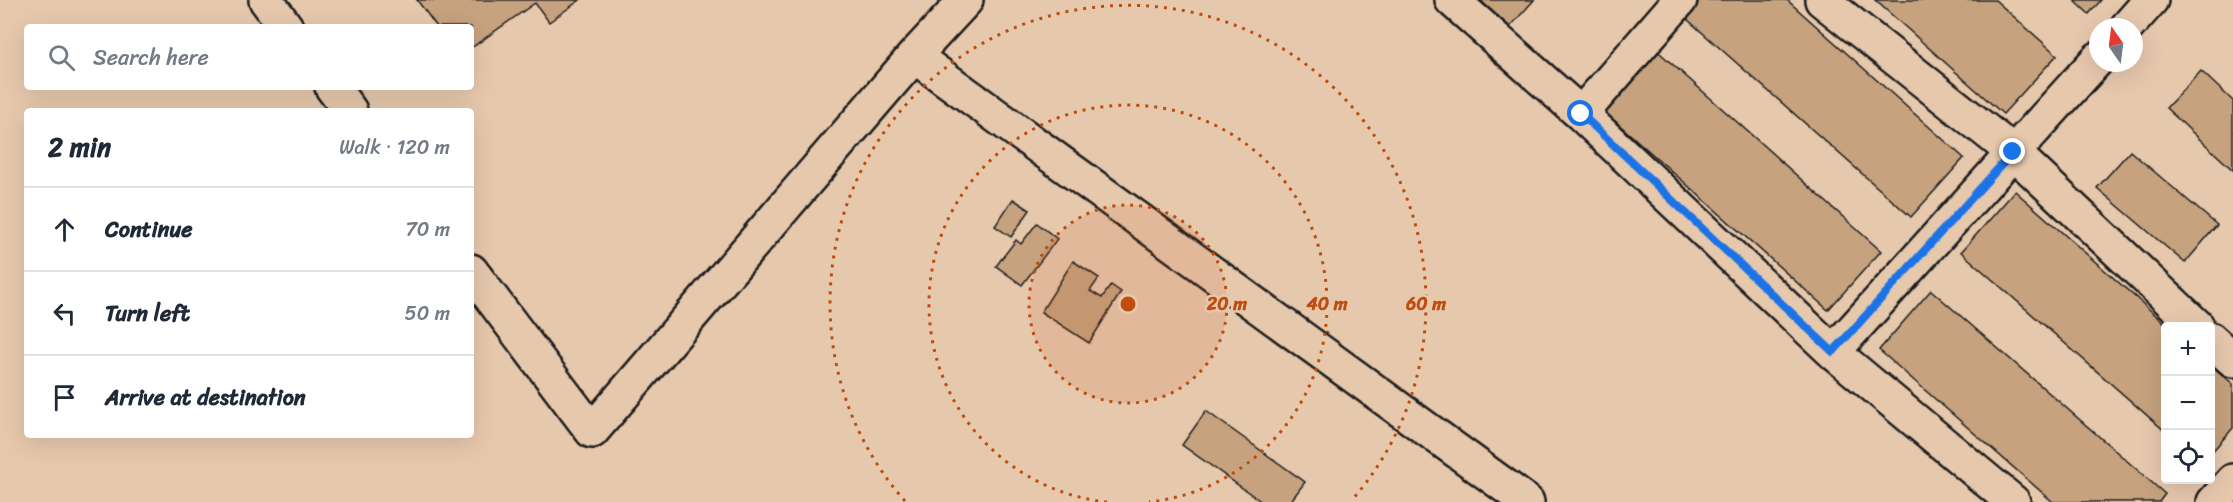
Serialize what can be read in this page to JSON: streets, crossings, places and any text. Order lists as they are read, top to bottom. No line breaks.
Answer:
{"north":"top","page":{"search":"Search here","heading":["2 min","Walk · 120 m"],"list":[["Continue","70 m"],["Turn left","50 m"],"Arrive at destination"],"map_buttons":["+","−"]},"rings":["20 m","40 m","60 m"]}
